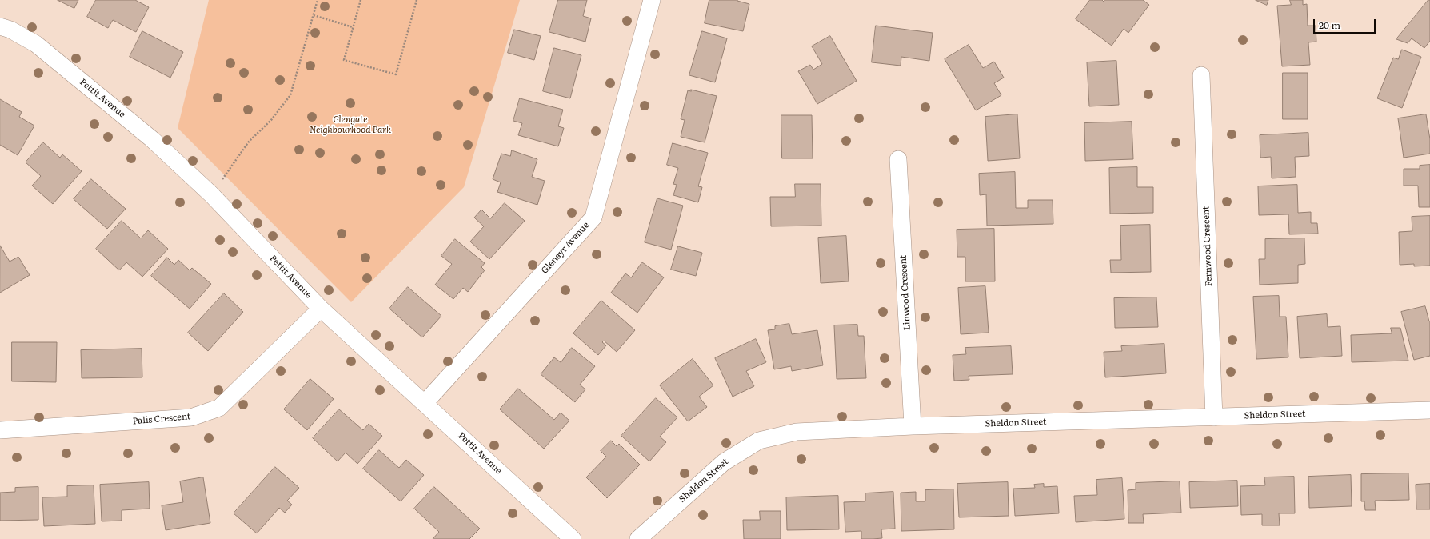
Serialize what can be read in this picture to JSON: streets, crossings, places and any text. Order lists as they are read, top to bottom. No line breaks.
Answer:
{"streets":{"street":["Pettit Avenue","Fernwood Crescent","Glenayr Avenue","Linwood Crescent","Sheldon Street","Palis Crescent"]},"crossings":[["Pettit Avenue","Glenayr Avenue"],["Pettit Avenue","Palis Crescent"],["Fernwood Crescent","Sheldon Street"],["Linwood Crescent","Sheldon Street"]],"parks":["Glengate Neighbourhood Park"],"scale_bar":"20 m"}
